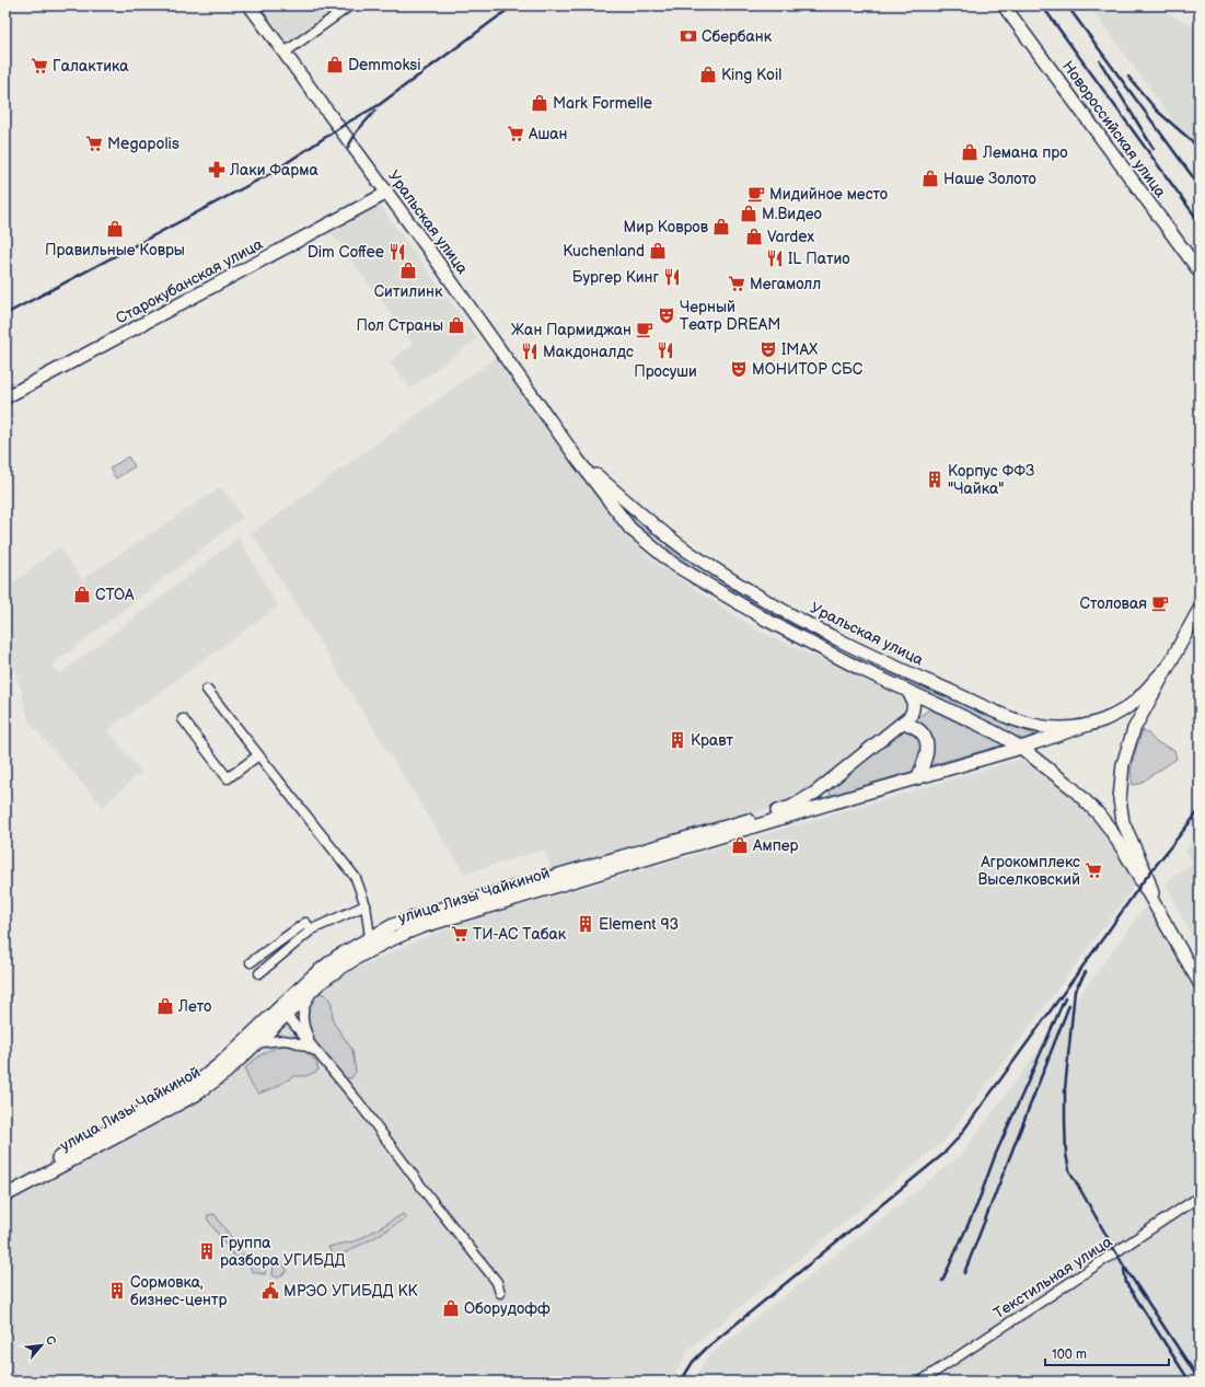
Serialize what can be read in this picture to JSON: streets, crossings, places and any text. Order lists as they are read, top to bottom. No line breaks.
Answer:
{"streets":{"main road":["Новороссийская улица","Уральская улица","Старокубанская улица","улица Лизы Чайкиной"],"street":["Текстильная улица"]},"crossings":[["Уральская улица","Старокубанская улица"]],"places":{"bank":["Сбербанк"],"shop":["Demmoksi","King Koil","Mark Formelle","Лемана про","Наше Золото","М.Видео","Мир Ковров","Правильные Ковры","Vardex","Kuchenland","Ситилинк","Пол Страны","СТОА","Ампер","Лето","Оборудофф"],"supermarket":["Галактика","Ашан","Megapolis","Мегамолл","Агрокомплекс Выселковский","ТИ-АС Табак"],"pharmacy":["Лаки Фарма"],"cafe":["Мидийное место","Жан Пармиджан","Столовая"],"restaurant":["Dim Coffee","IL Патио","Бургер Кинг","Просуши","Макдоналдс"],"theatre":["Черный Театр DREAM","IMAX","МОНИТОР СБС"],"building":["Корпус ФФЗ \"Чайка\"","Кравт","Element 93","Группа разбора УГИБДД","Сормовка, бизнес-центр"],"public building":["МРЭО УГИБДД КК"]},"scale_bar":"100 m","north":"top right"}
